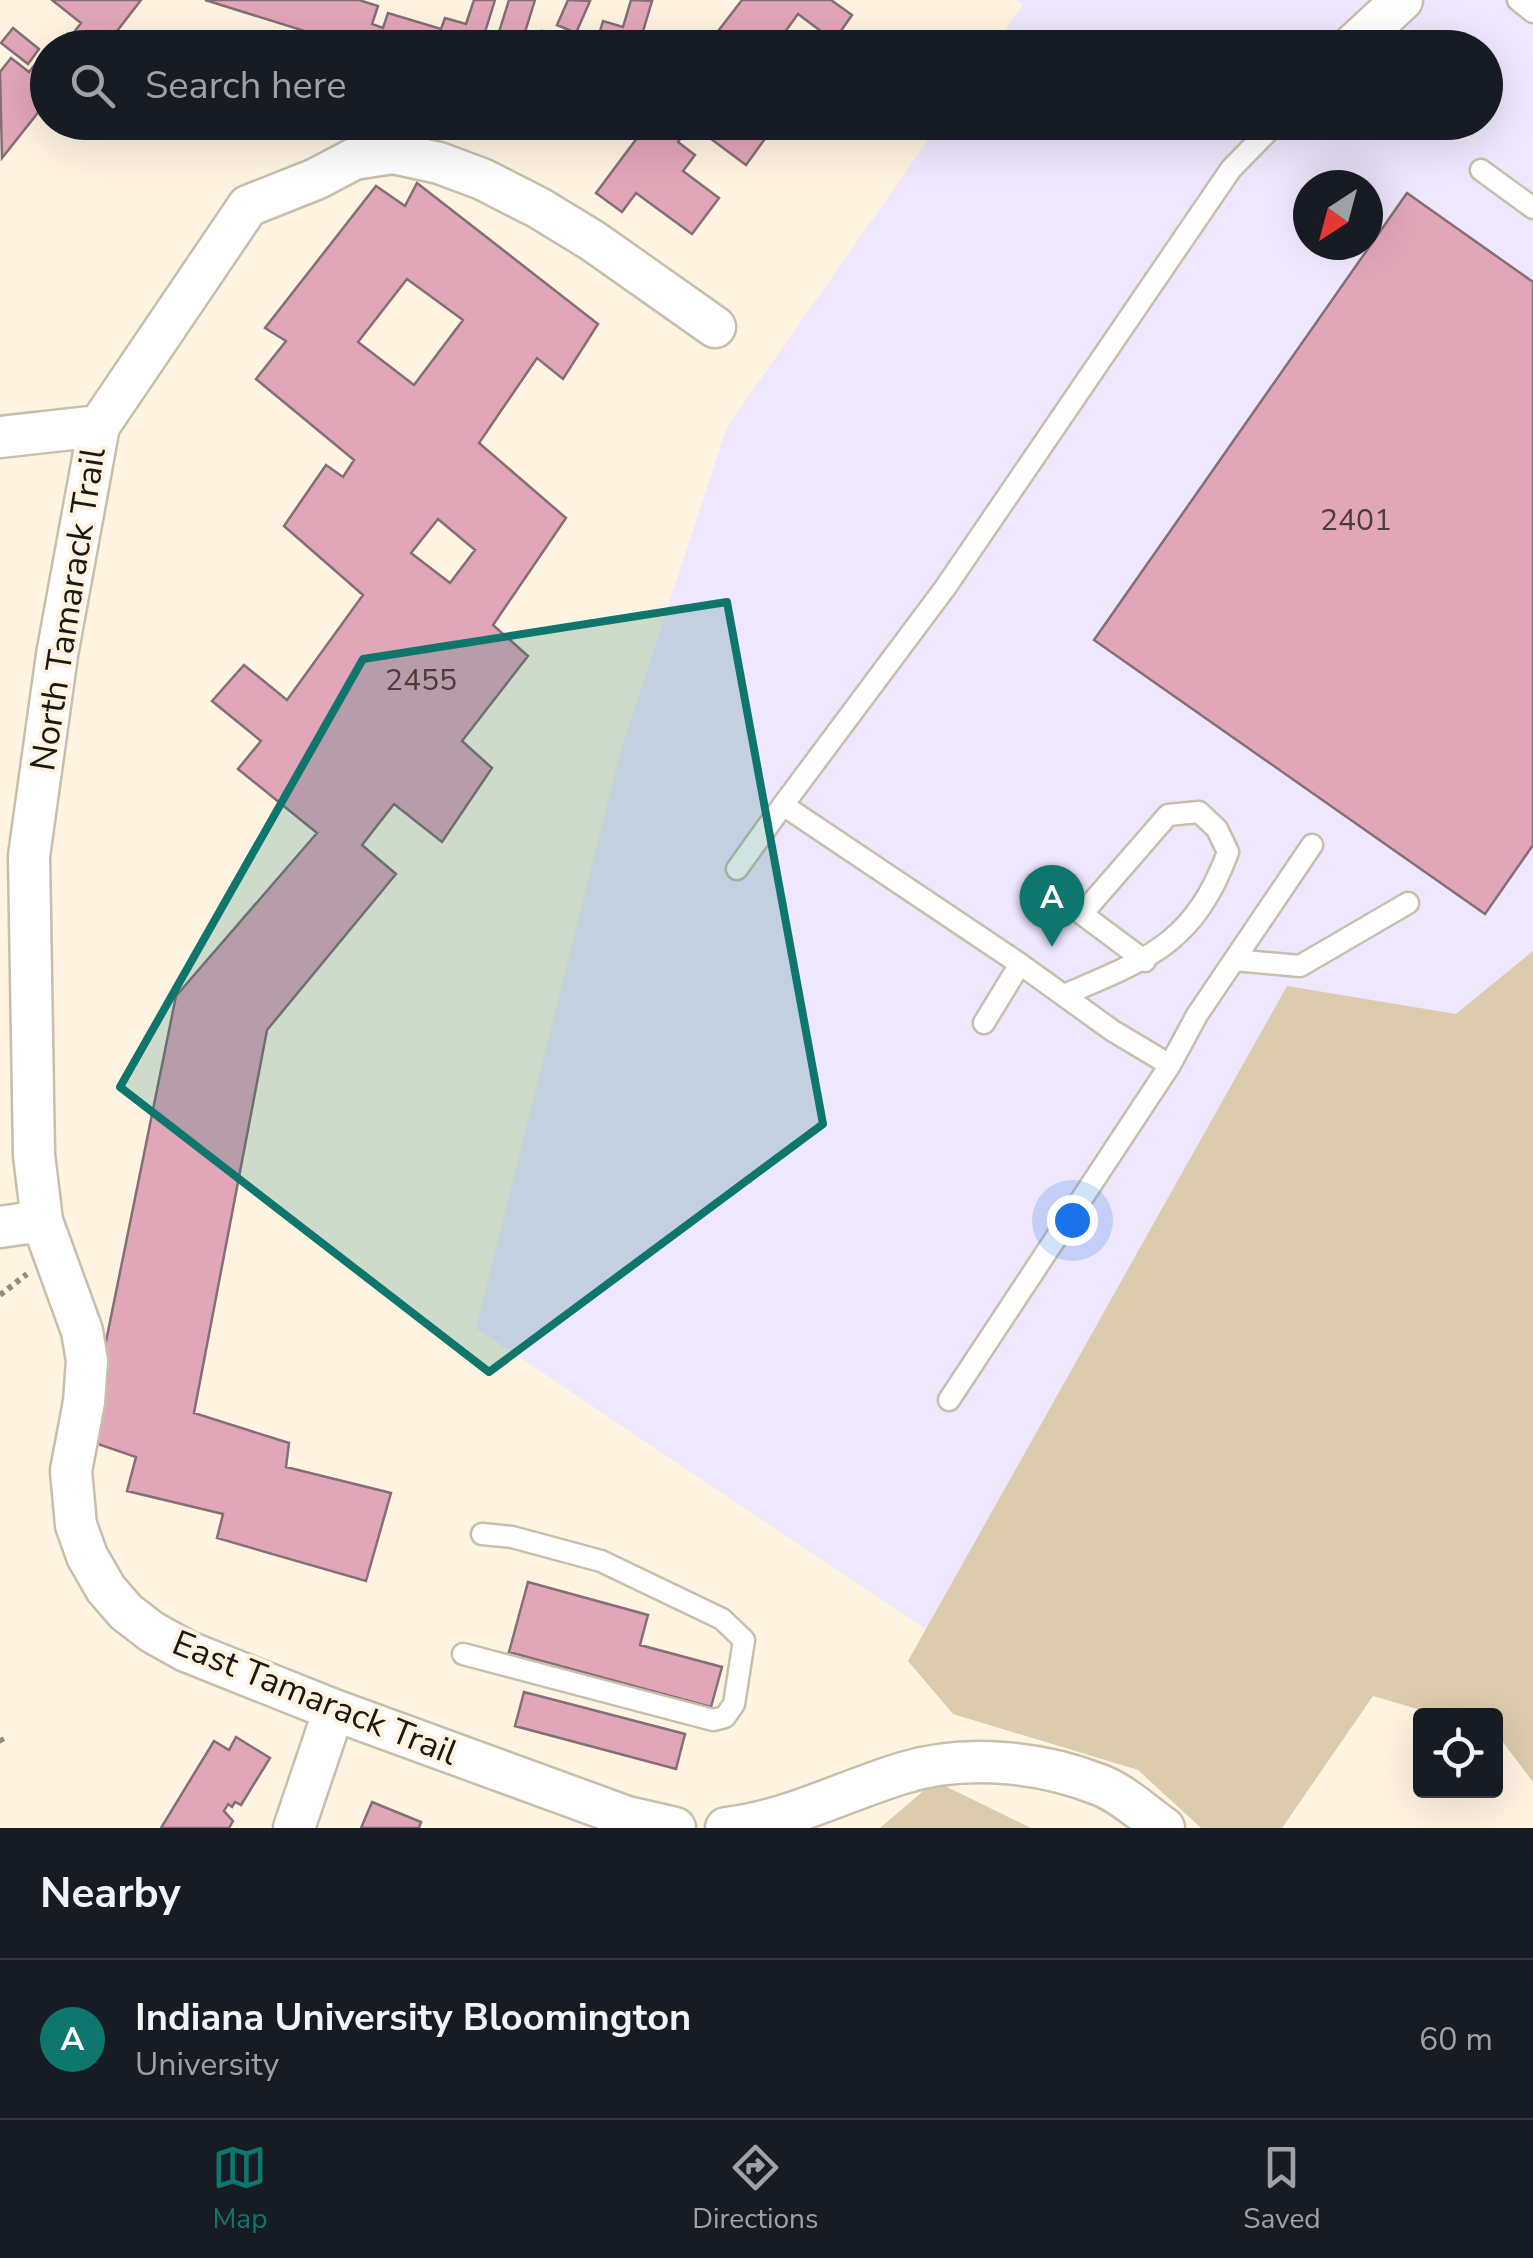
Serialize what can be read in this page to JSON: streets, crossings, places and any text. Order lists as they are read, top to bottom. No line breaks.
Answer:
{"streets":{"street":["North Tamarack Trail","East Tamarack Trail"]},"crossings":[["North Tamarack Trail","East Tamarack Trail"]],"house_numbers":["2401","2455"],"north":"bottom left","page":{"search":"Search here","pins":"A","heading":"Nearby","list":[{"mark":"A","name":"Indiana University Bloomington","note":"University","value":"60 m"}],"nav":["Map","Directions","Saved"]}}
